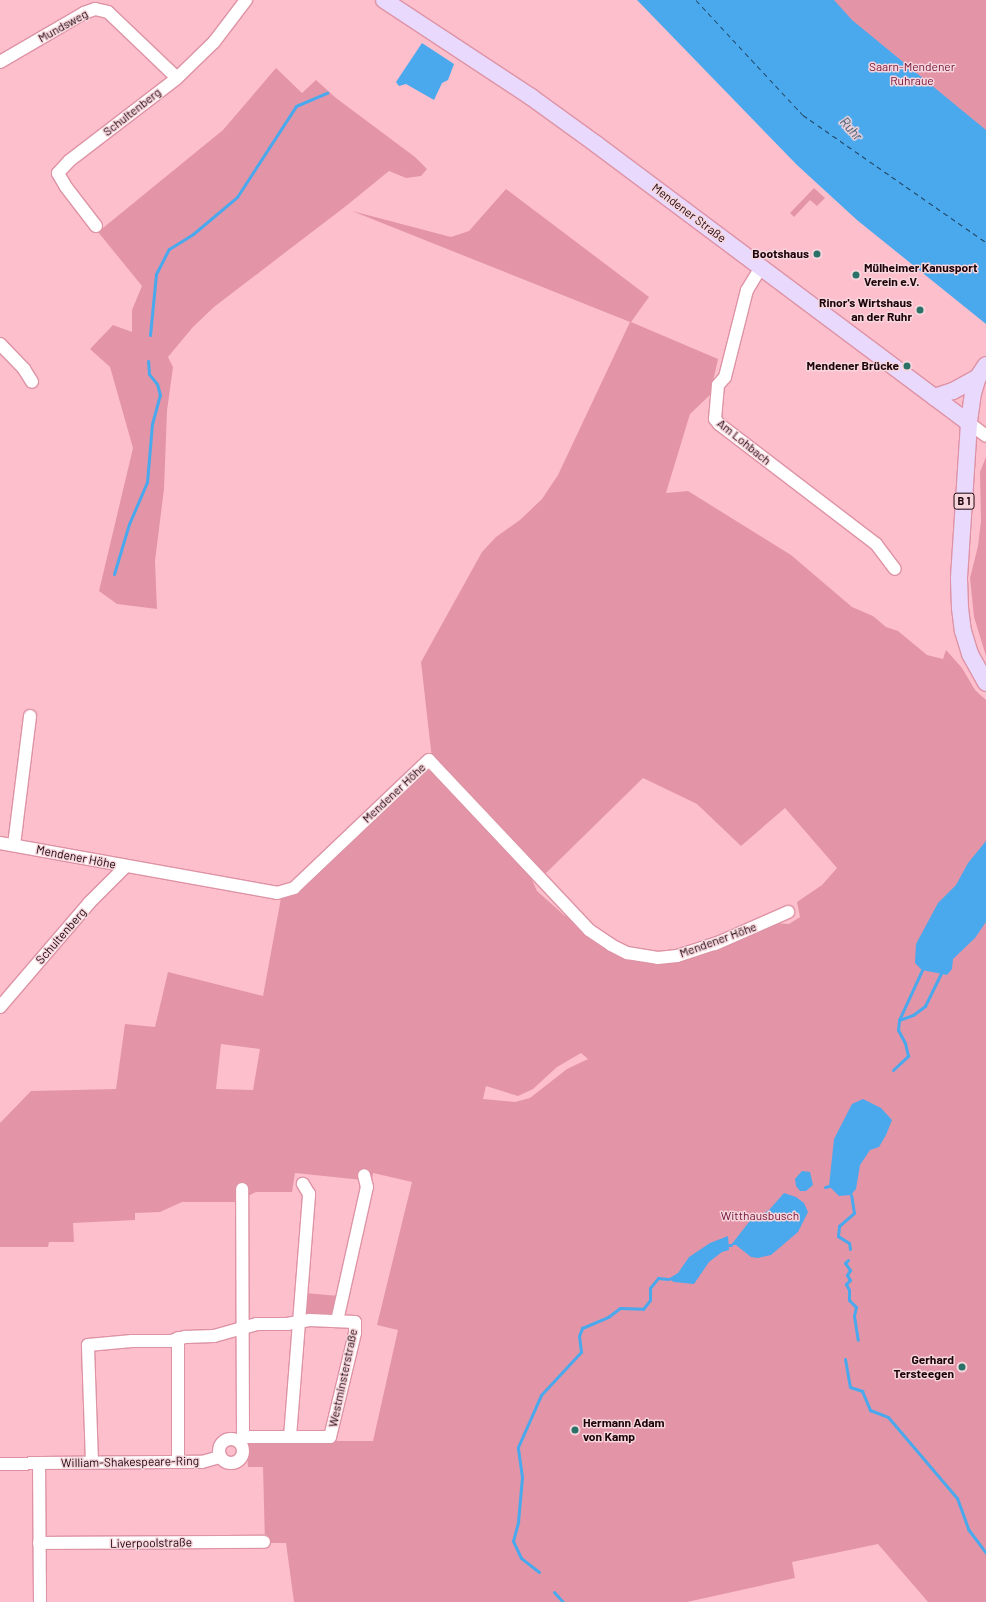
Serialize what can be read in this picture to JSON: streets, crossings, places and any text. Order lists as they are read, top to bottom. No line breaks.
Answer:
{"streets":{"main road":["Mendener Straße","B 1"],"street":["Mundsweg","Schultenberg","Am Lohbach","Mendener Höhe","Westminsterstraße","William-Shakespeare-Ring","Liverpoolstraße"]},"crossings":[["Mundsweg","Schultenberg"],["Schultenberg","Mendener Höhe"],["Mendener Straße","Am Lohbach"],["Mendener Straße","B 1"],["Westminsterstraße","William-Shakespeare-Ring"]],"water":["Ruhr"],"parks":["Saarn-Mendener Ruhraue","Witthausbusch"],"places":["Bootshaus","Mülheimer Kanusport Verein e.V.","Rinor's Wirtshaus an der Ruhr","Mendener Brücke","Gerhard Tersteegen","Hermann Adam von Kamp"]}
